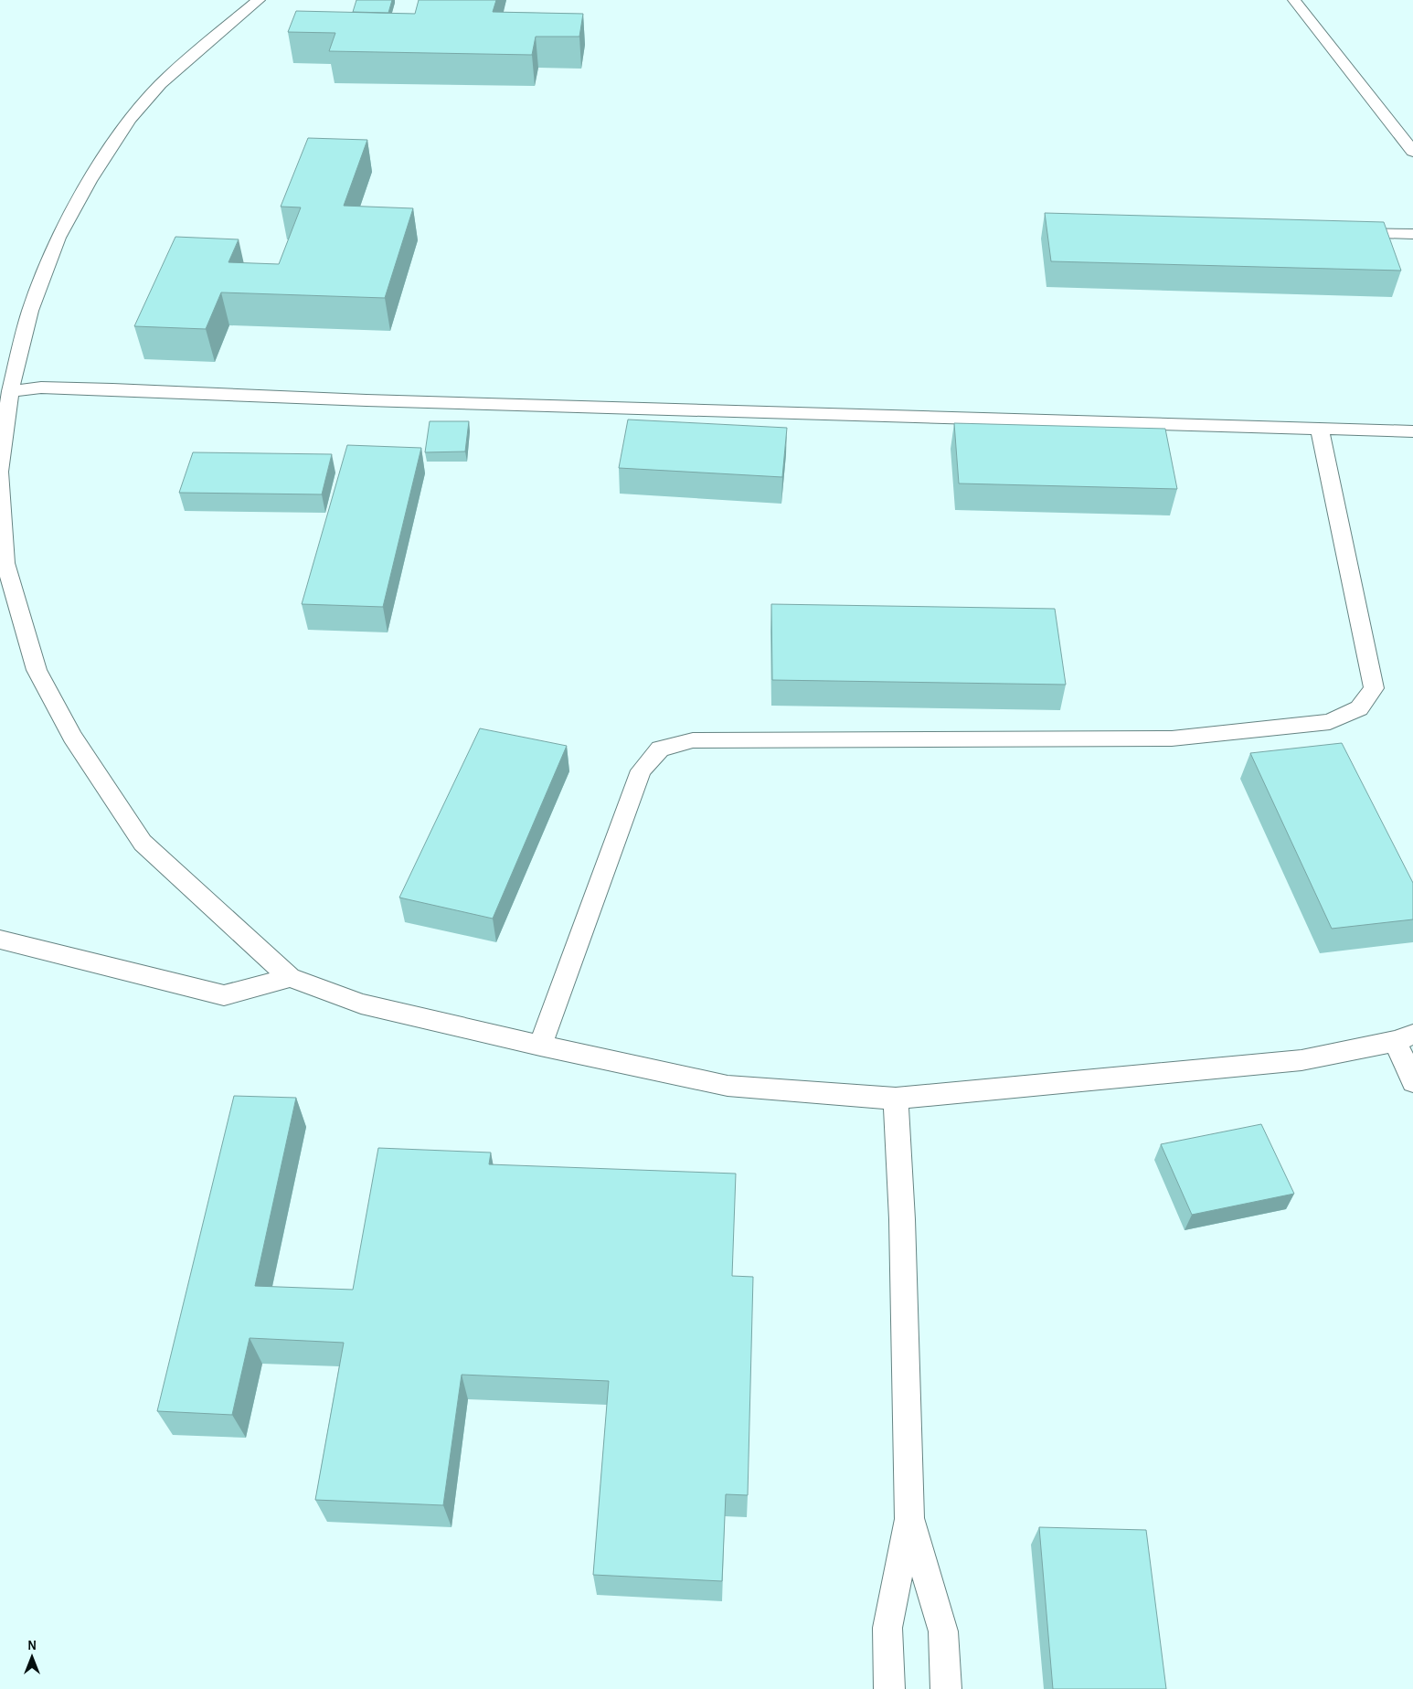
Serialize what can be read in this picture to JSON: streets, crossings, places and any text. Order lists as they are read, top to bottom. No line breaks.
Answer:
{"north":"top"}
